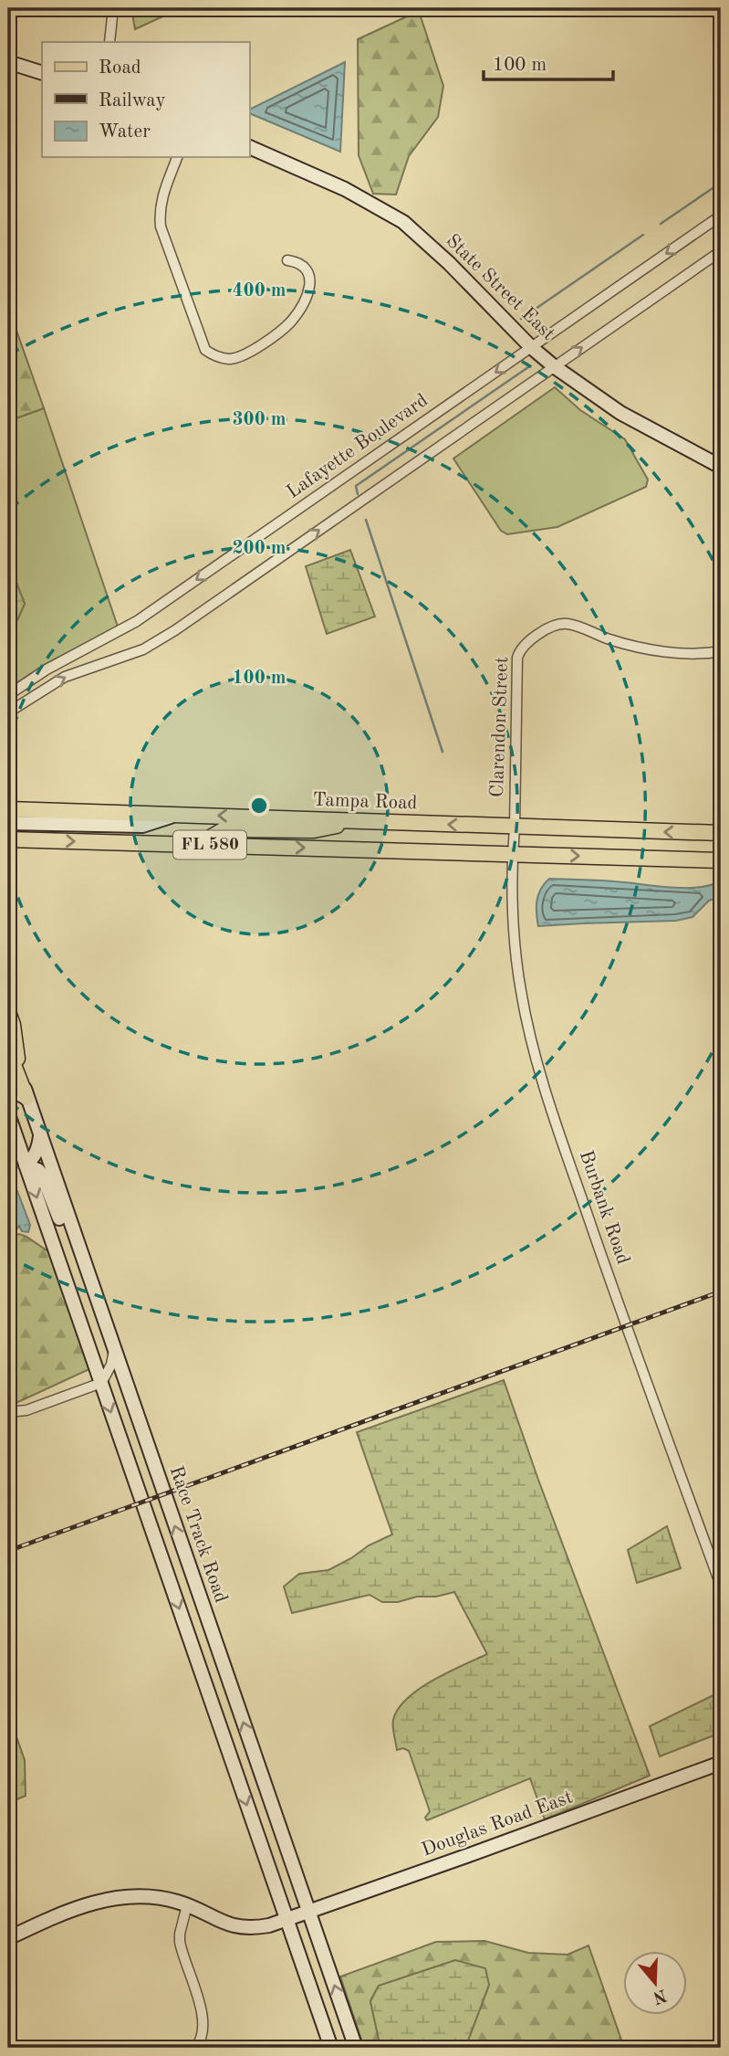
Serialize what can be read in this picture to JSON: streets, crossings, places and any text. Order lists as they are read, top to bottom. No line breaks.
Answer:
{"streets":{"main road":["State Street East","Tampa Road","FL 580","Race Track Road","Douglas Road East"],"street":["Lafayette Boulevard","Clarendon Street","Burbank Road"]},"crossings":[["State Street East","Lafayette Boulevard"],["Clarendon Street","Tampa Road"],["Clarendon Street","Burbank Road"],["Tampa Road","Burbank Road"],["FL 580","Burbank Road"],["Race Track Road","Douglas Road East"]],"legend":["Road","Railway","Water"],"scale_bar":"100 m","north":"bottom","rings":["400 m","300 m","200 m","100 m"]}
